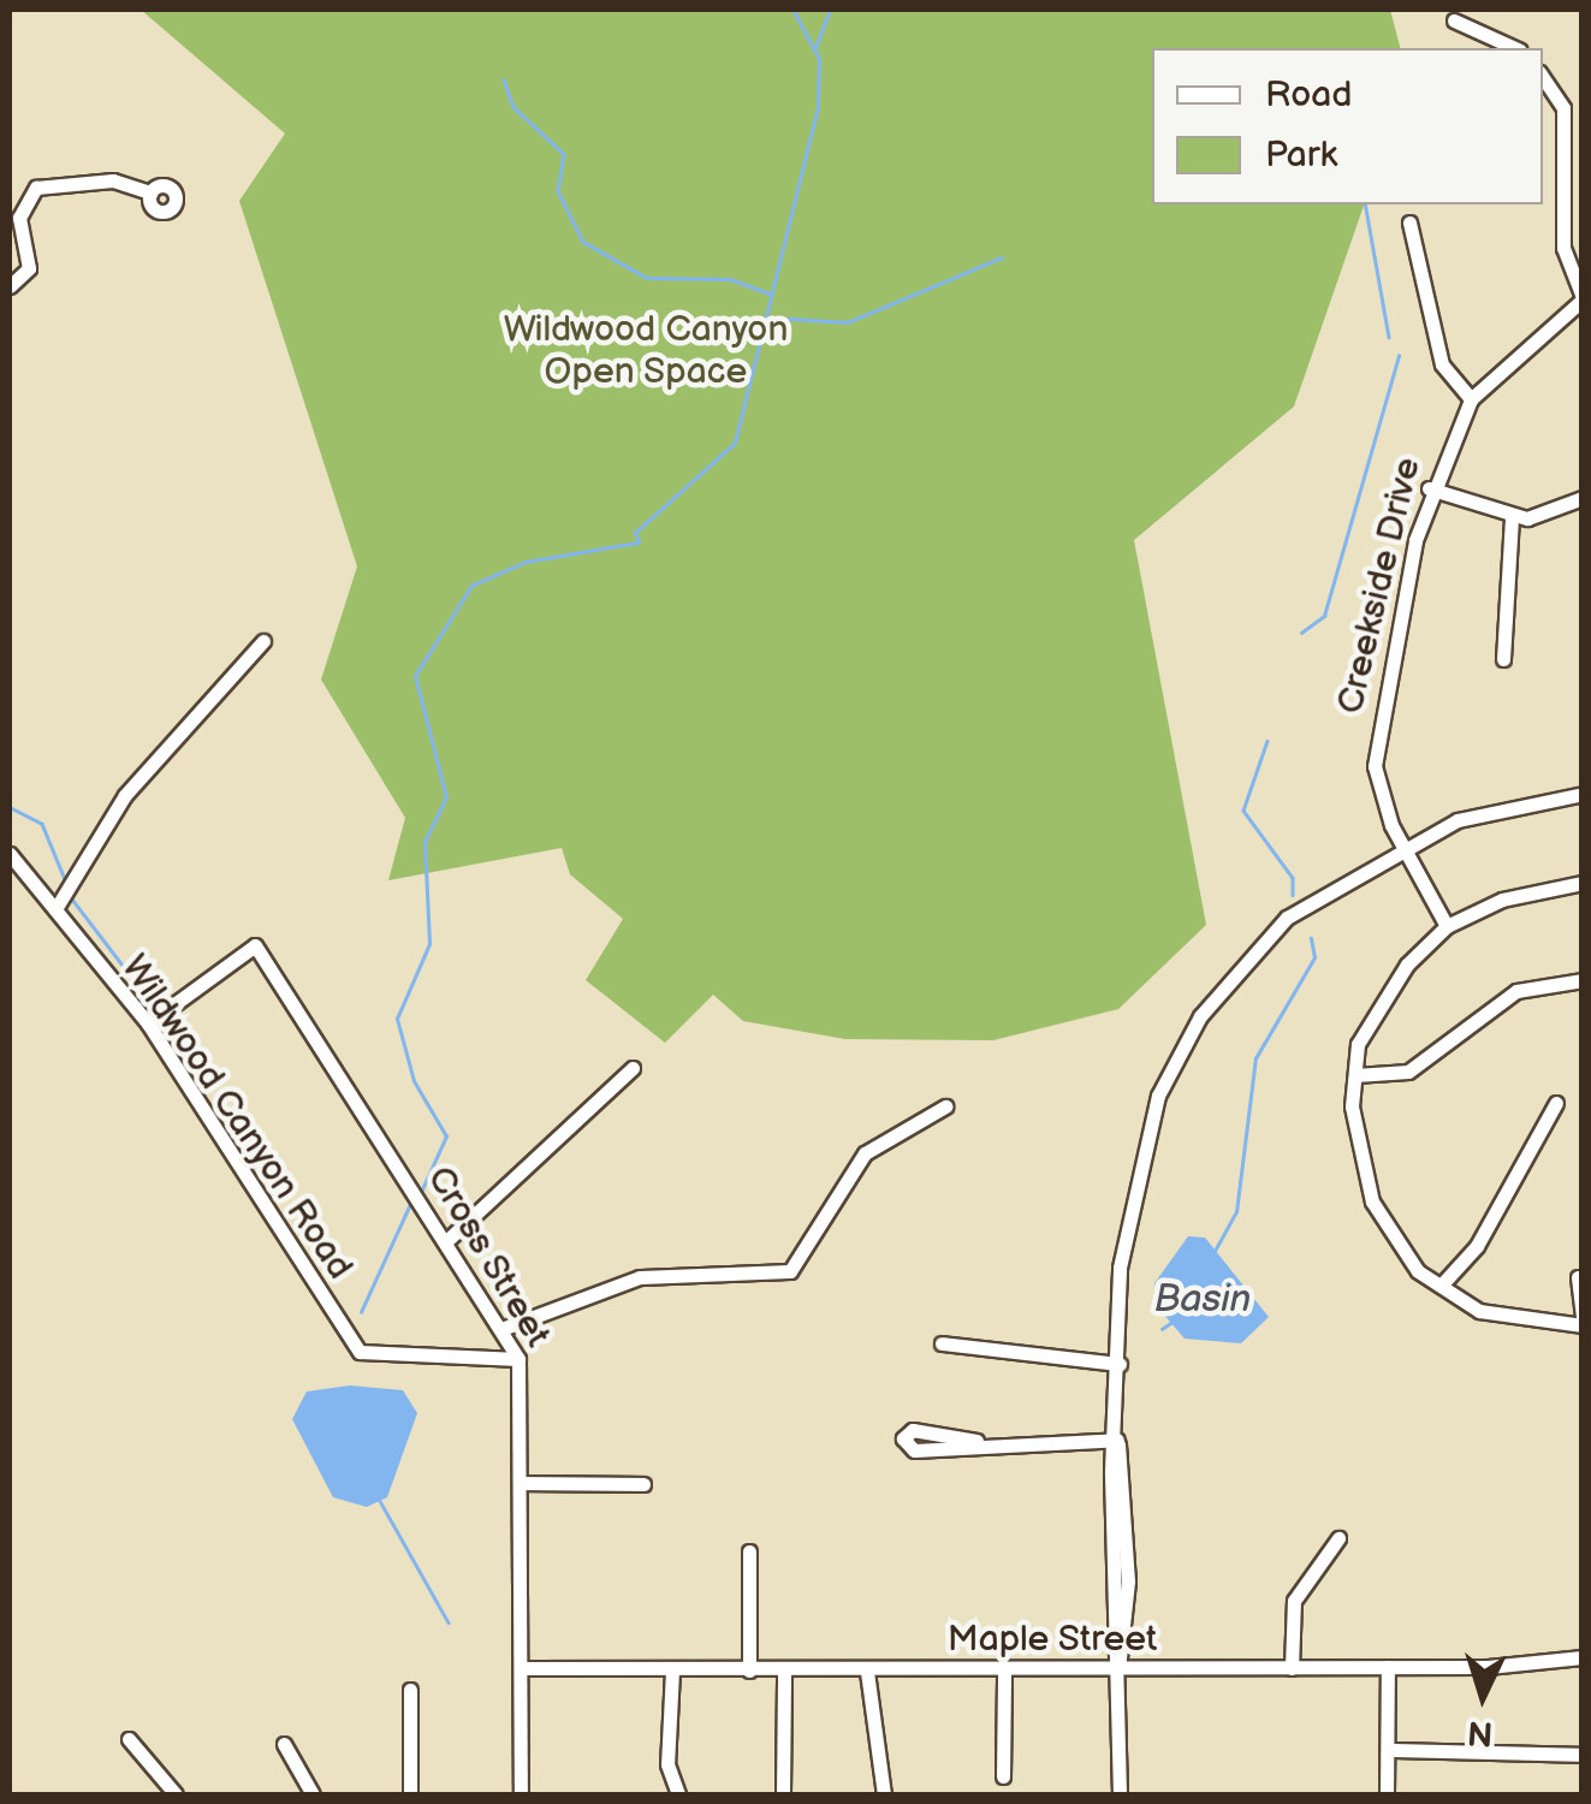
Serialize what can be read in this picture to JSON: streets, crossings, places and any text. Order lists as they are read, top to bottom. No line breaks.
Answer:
{"streets":{"street":["Creekside Drive","Wildwood Canyon Road","Cross Street","Maple Street"]},"crossings":[["Wildwood Canyon Road","Cross Street"],["Cross Street","Maple Street"]],"water":["Basin"],"parks":["Wildwood Canyon Open Space"],"legend":["Road","Park"],"north":"bottom"}
